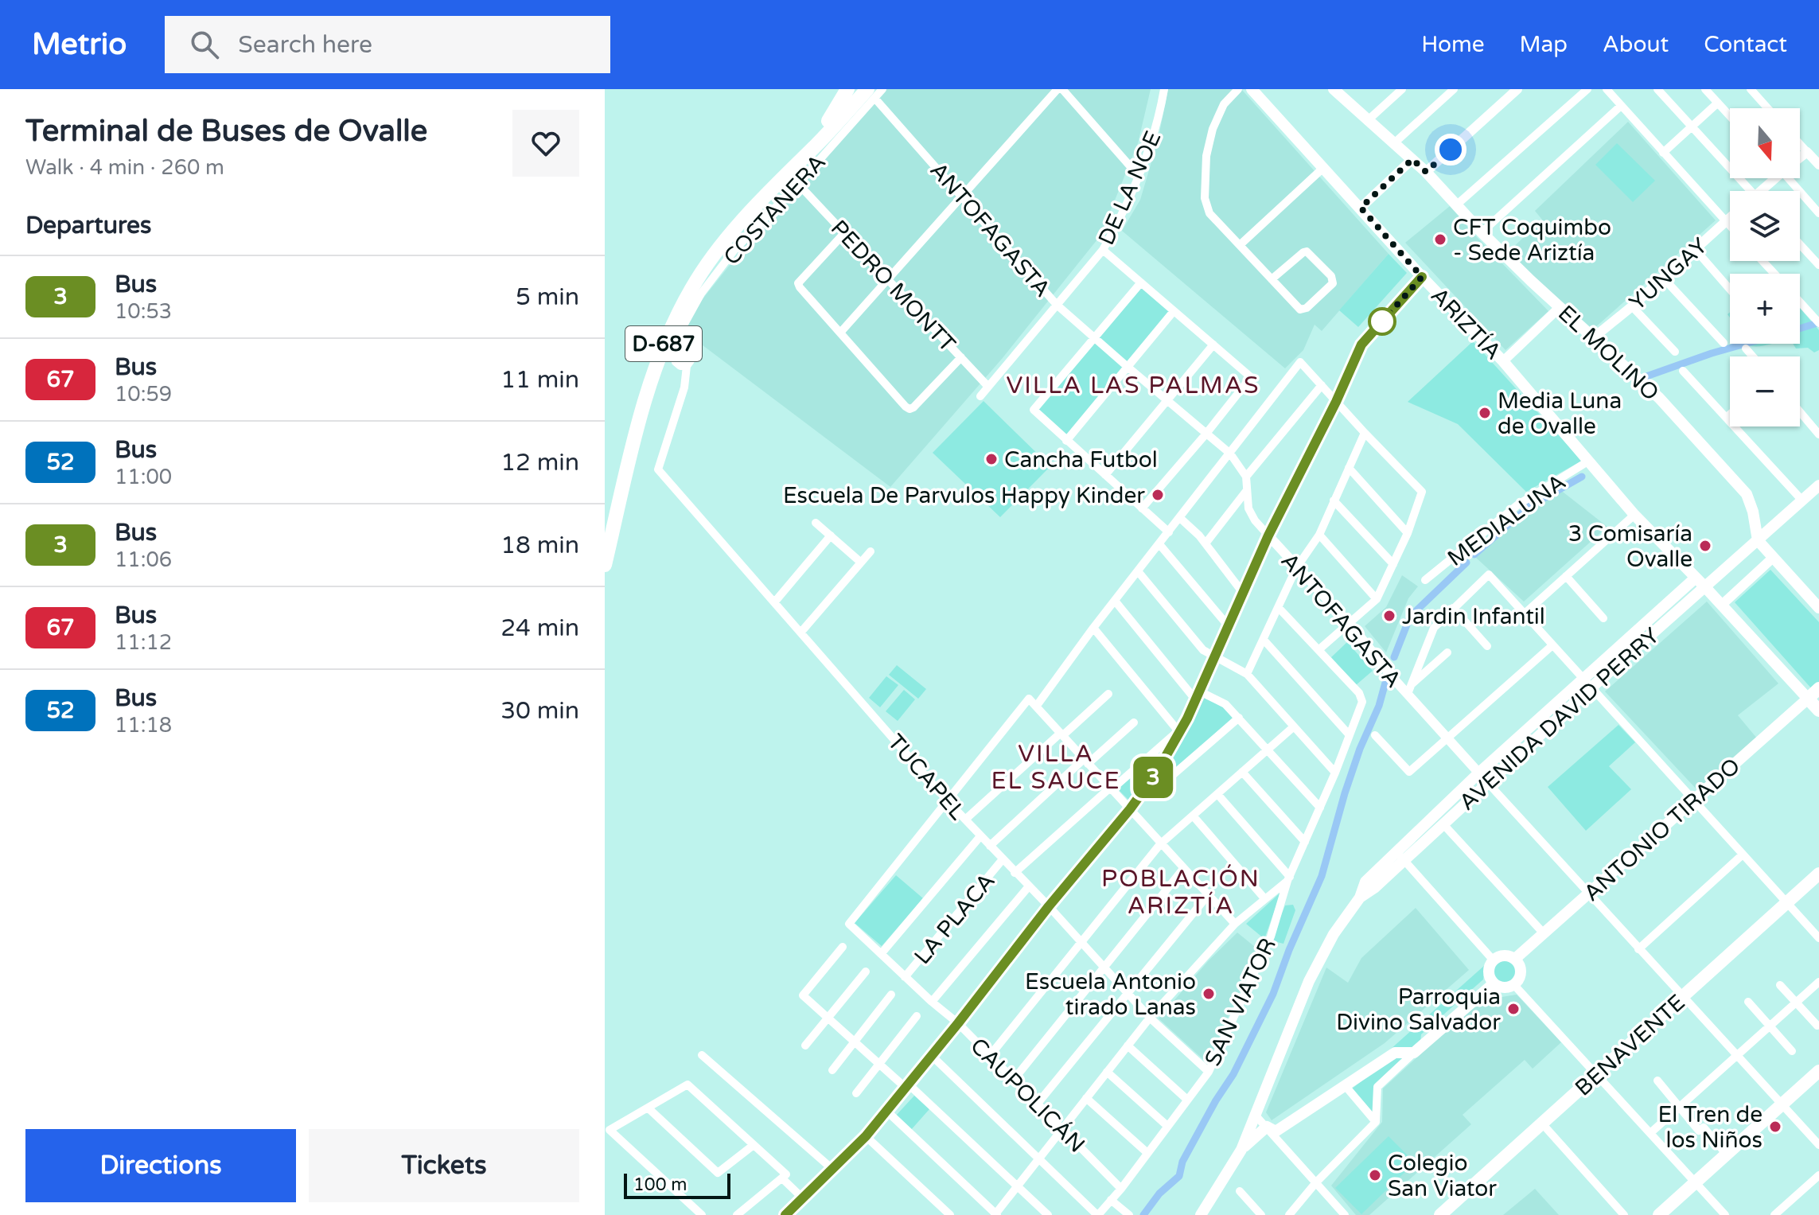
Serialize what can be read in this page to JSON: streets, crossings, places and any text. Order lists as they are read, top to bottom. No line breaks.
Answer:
{"streets":{"highway":["D-687"],"main road":["ARIZTÍA","EL MOLINO","AVENIDA DAVID PERRY","ANTONIO TIRADO","BENAVENTE"],"street":["DE LA NOE","COSTANERA","ANTOFAGASTA","YUNGAY","PEDRO MONTT","MEDIALUNA","TUCAPEL","LA PLACA","SAN VIATOR","CAUPOLICÁN"]},"crossings":[["DE LA NOE","ANTOFAGASTA"],["DE LA NOE","PEDRO MONTT"],["COSTANERA","ANTOFAGASTA"],["COSTANERA","PEDRO MONTT"],["COSTANERA","D-687"],["ANTOFAGASTA","D-687"],["ANTOFAGASTA","AVENIDA DAVID PERRY"],["ANTOFAGASTA","ANTONIO TIRADO"],["ANTOFAGASTA","BENAVENTE"],["YUNGAY","EL MOLINO"],["ARIZTÍA","MEDIALUNA"],["ARIZTÍA","AVENIDA DAVID PERRY"],["ARIZTÍA","ANTONIO TIRADO"],["EL MOLINO","AVENIDA DAVID PERRY"],["TUCAPEL","LA PLACA"],["TUCAPEL","SAN VIATOR"],["TUCAPEL","CAUPOLICÁN"],["LA PLACA","CAUPOLICÁN"],["SAN VIATOR","CAUPOLICÁN"]],"districts":["VILLA LAS PALMAS","VILLA EL SAUCE","POBLACIÓN ARIZTÍA"],"places":["CFT Coquimbo - Sede Ariztía","Media Luna de Ovalle","Cancha Futbol","Escuela De Parvulos Happy Kinder","3 Comisaría Ovalle","Jardin Infantil","Escuela Antonio tirado Lanas","Parroquia Divino Salvador","El Tren de los Niños","Colegio San Viator"],"lines":["bus line 3"],"scale_bar":"100 m","north":"bottom","page":{"header":"Metrio","search":"Search here","nav":["Home","Map","About","Contact"],"heading":[["Terminal de Buses de Ovalle","Walk · 4 min · 260 m"],"Departures"],"on_map":"3","map_buttons":["+","−"],"list":[{"mark":"3","name":"Bus","note":"10:53","value":"5 min"},{"mark":"67","name":"Bus","note":"10:59","value":"11 min"},{"mark":"52","name":"Bus","note":"11:00","value":"12 min"},{"mark":"3","name":"Bus","note":"11:06","value":"18 min"},{"mark":"67","name":"Bus","note":"11:12","value":"24 min"},{"mark":"52","name":"Bus","note":"11:18","value":"30 min"}],"buttons":["Directions","Tickets"],"scale":"100 m"}}
